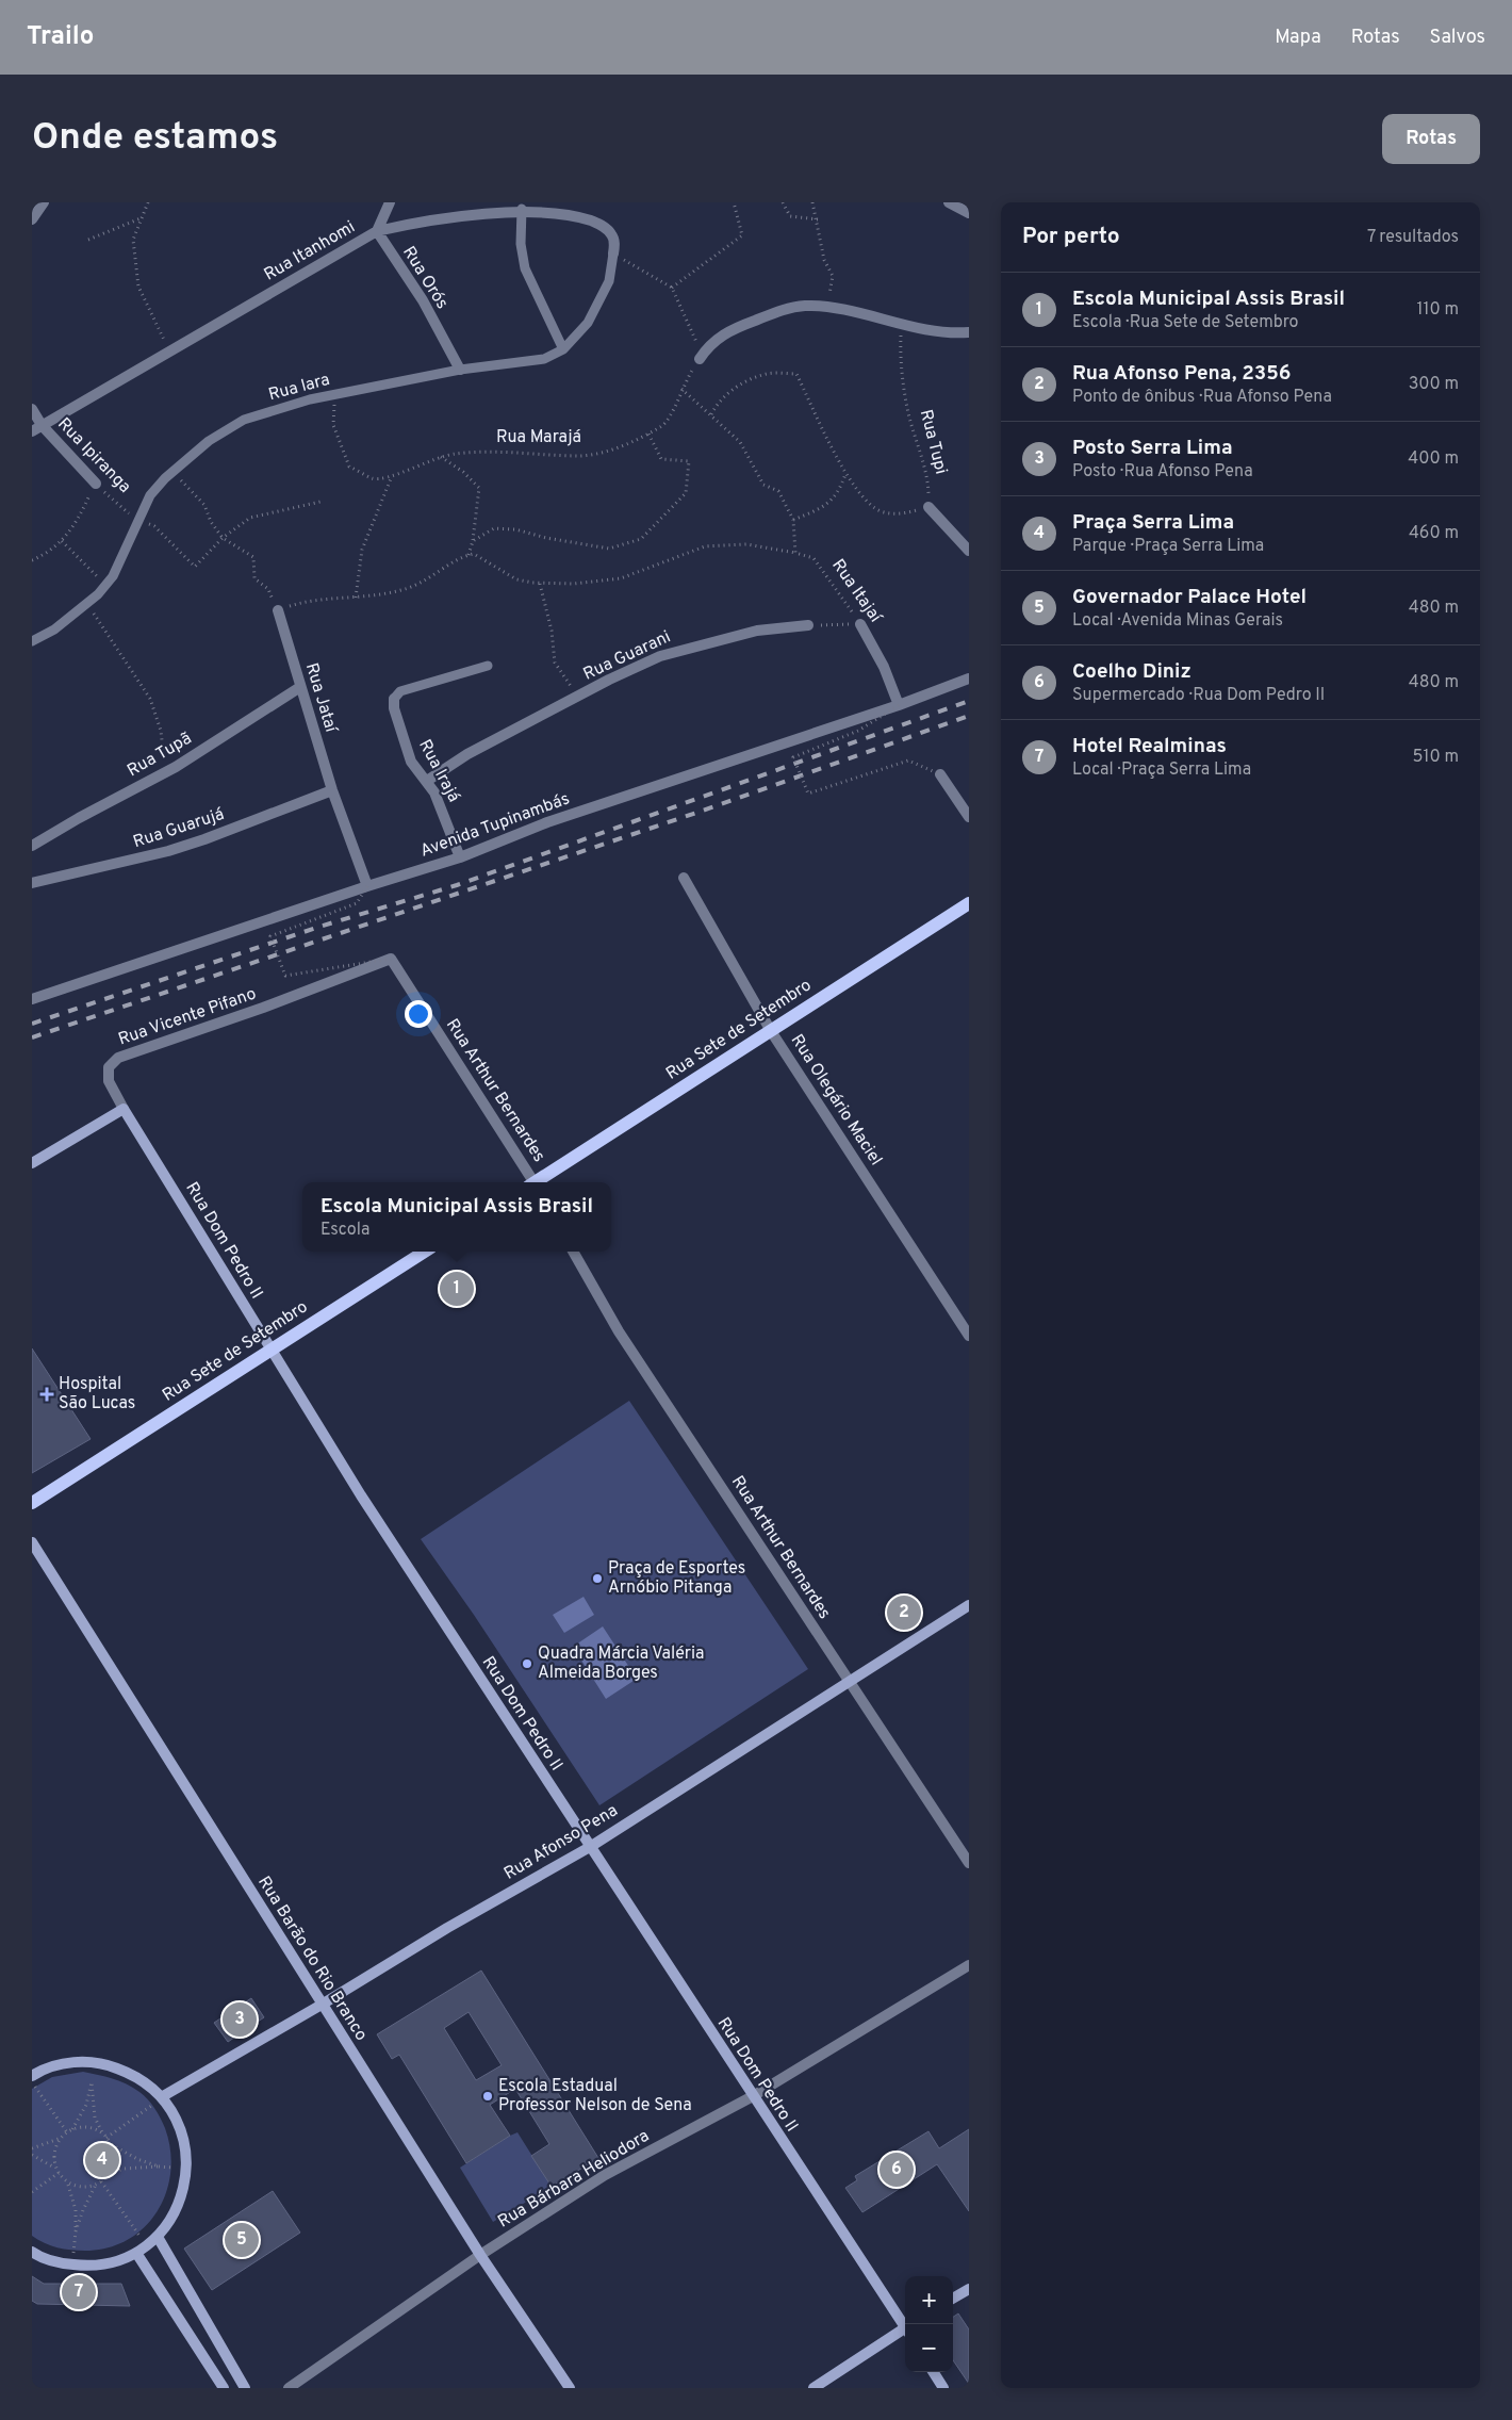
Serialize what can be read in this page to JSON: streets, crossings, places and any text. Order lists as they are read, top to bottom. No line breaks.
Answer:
{"streets":{"main road":["Rua Sete de Setembro"],"street":["Rua Itanhomi","Rua Orós","Rua Ipiranga","Rua Itajaí","Rua Guarani","Rua Jataí","Rua Tupã","Rua Irajá","Avenida Tupinambás","Rua Guarujá","Rua Vicente Pifano","Rua Arthur Bernardes","Rua Olegário Maciel","Rua Dom Pedro II","Rua Afonso Pena","Rua Barão do Rio Branco","Rua Bárbara Heliodora"],"lane":["Rua Iara"],"path":["Rua Marajá","Rua Tupi"]},"crossings":[["Rua Itanhomi","Rua Orós"],["Rua Itanhomi","Rua Iara"],["Rua Itanhomi","Rua Ipiranga"],["Rua Orós","Rua Iara"],["Rua Iara","Rua Marajá"],["Rua Iara","Rua Ipiranga"],["Rua Itajaí","Avenida Tupinambás"],["Rua Guarani","Rua Irajá"],["Rua Jataí","Rua Tupã"],["Rua Jataí","Avenida Tupinambás"],["Rua Jataí","Rua Guarujá"],["Rua Irajá","Avenida Tupinambás"],["Rua Vicente Pifano","Rua Arthur Bernardes"],["Rua Vicente Pifano","Rua Dom Pedro II"],["Rua Sete de Setembro","Rua Olegário Maciel"],["Rua Sete de Setembro","Rua Dom Pedro II"],["Rua Arthur Bernardes","Rua Afonso Pena"],["Rua Dom Pedro II","Rua Afonso Pena"],["Rua Dom Pedro II","Rua Bárbara Heliodora"],["Rua Afonso Pena","Rua Barão do Rio Branco"],["Rua Barão do Rio Branco","Rua Bárbara Heliodora"]],"places":{"health":["Hospital São Lucas"],"other":["Praça de Esportes Arnóbio Pitanga","Quadra Márcia Valéria Almeida Borges","Escola Estadual Professor Nelson de Sena"]},"page":{"header":"Trailo","nav":["Mapa","Rotas","Salvos"],"buttons":"Rotas","title":"Onde estamos","heading":["Por perto","7 resultados"],"list":[{"mark":"1","name":"Escola Municipal Assis Brasil","note":"Escola · Rua Sete de Setembro","value":"110 m"},{"mark":"2","name":"Rua Afonso Pena, 2356","note":"Ponto de ônibus · Rua Afonso Pena","value":"300 m"},{"mark":"3","name":"Posto Serra Lima","note":"Posto · Rua Afonso Pena","value":"400 m"},{"mark":"4","name":"Praça Serra Lima","note":"Parque · Praça Serra Lima","value":"460 m"},{"mark":"5","name":"Governador Palace Hotel","note":"Local · Avenida Minas Gerais","value":"480 m"},{"mark":"6","name":"Coelho Diniz","note":"Supermercado · Rua Dom Pedro II","value":"480 m"},{"mark":"7","name":"Hotel Realminas","note":"Local · Praça Serra Lima","value":"510 m"}],"popup":["Escola Municipal Assis Brasil","Escola"],"pins":["1","2","3","4","6","5","7"],"map_buttons":["+","−"]}}
